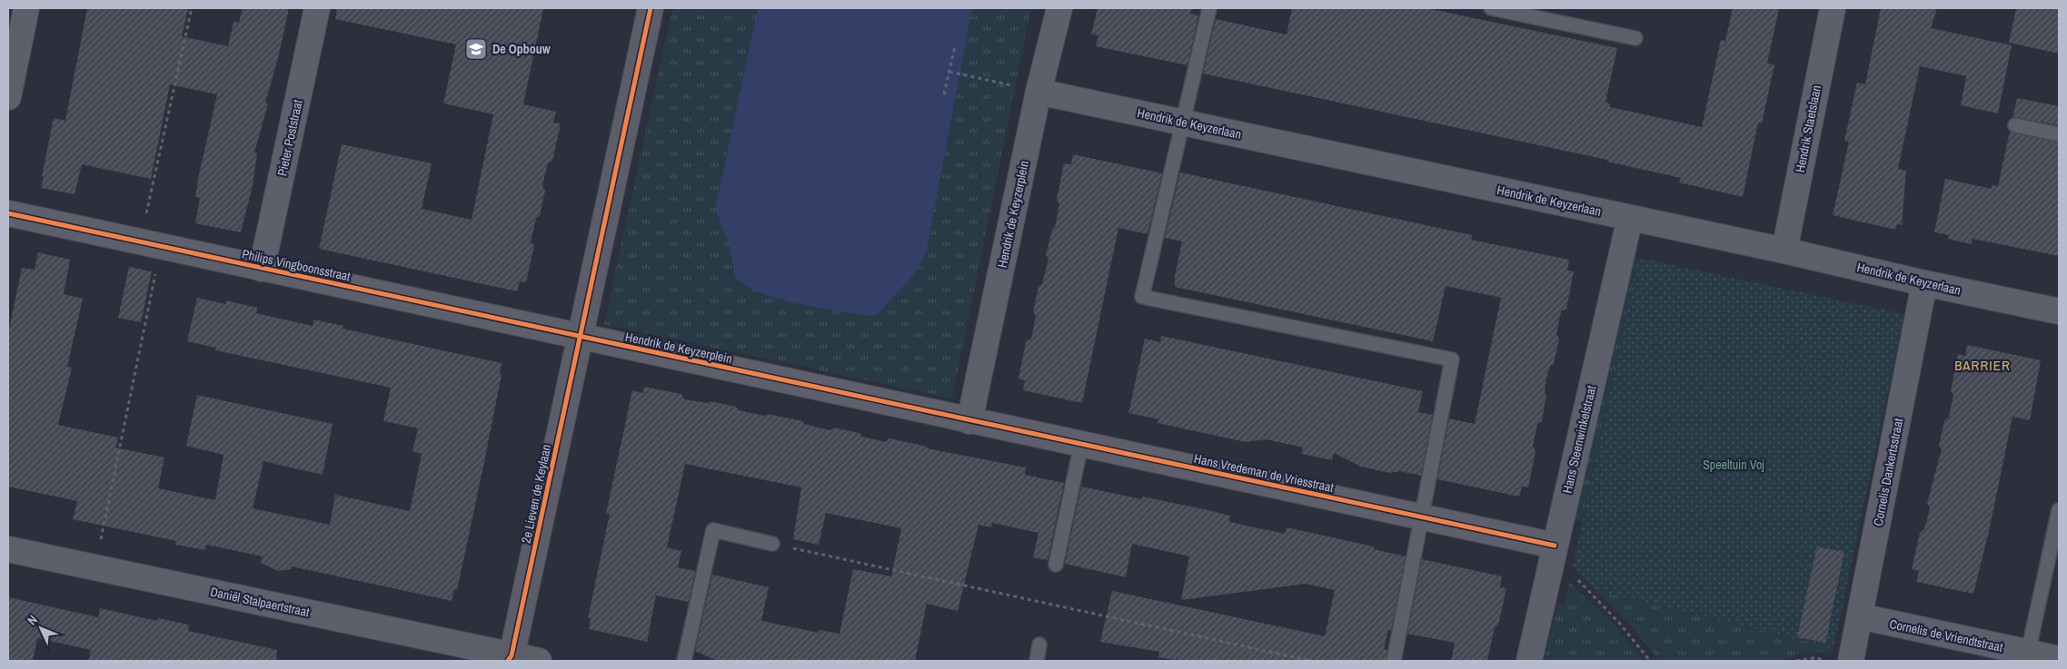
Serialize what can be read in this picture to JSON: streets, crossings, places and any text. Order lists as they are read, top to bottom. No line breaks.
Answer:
{"streets":{"main road":["2e Lieven de Keylaan"],"street":["Hendrik de Keyzerlaan","Hendrik Staetslaan","Pieter Poststraat","Hendrik de Keyzerplein","Philips Vingboonsstraat","Hans Steenwinkelstraat","Cornelis Dankertsstraat","Hans Vredeman de Vriesstraat","Daniël Stalpaertstraat","Cornelis de Vriendtstraat"]},"crossings":[["Hendrik de Keyzerlaan","Hendrik Staetslaan"],["Hendrik de Keyzerlaan","Hendrik de Keyzerplein"],["Hendrik de Keyzerlaan","Hans Steenwinkelstraat"],["Hendrik de Keyzerlaan","Cornelis Dankertsstraat"],["Pieter Poststraat","Philips Vingboonsstraat"],["Hendrik de Keyzerplein","Philips Vingboonsstraat"],["Hendrik de Keyzerplein","Hans Vredeman de Vriesstraat"],["Hendrik de Keyzerplein","2e Lieven de Keylaan"],["Philips Vingboonsstraat","2e Lieven de Keylaan"],["Hans Steenwinkelstraat","Hans Vredeman de Vriesstraat"],["Cornelis Dankertsstraat","Cornelis de Vriendtstraat"],["2e Lieven de Keylaan","Daniël Stalpaertstraat"]],"districts":["BARRIER"],"parks":["Speeltuin Voj"],"places":{"school or university":["De Opbouw"]},"north":"top left"}
